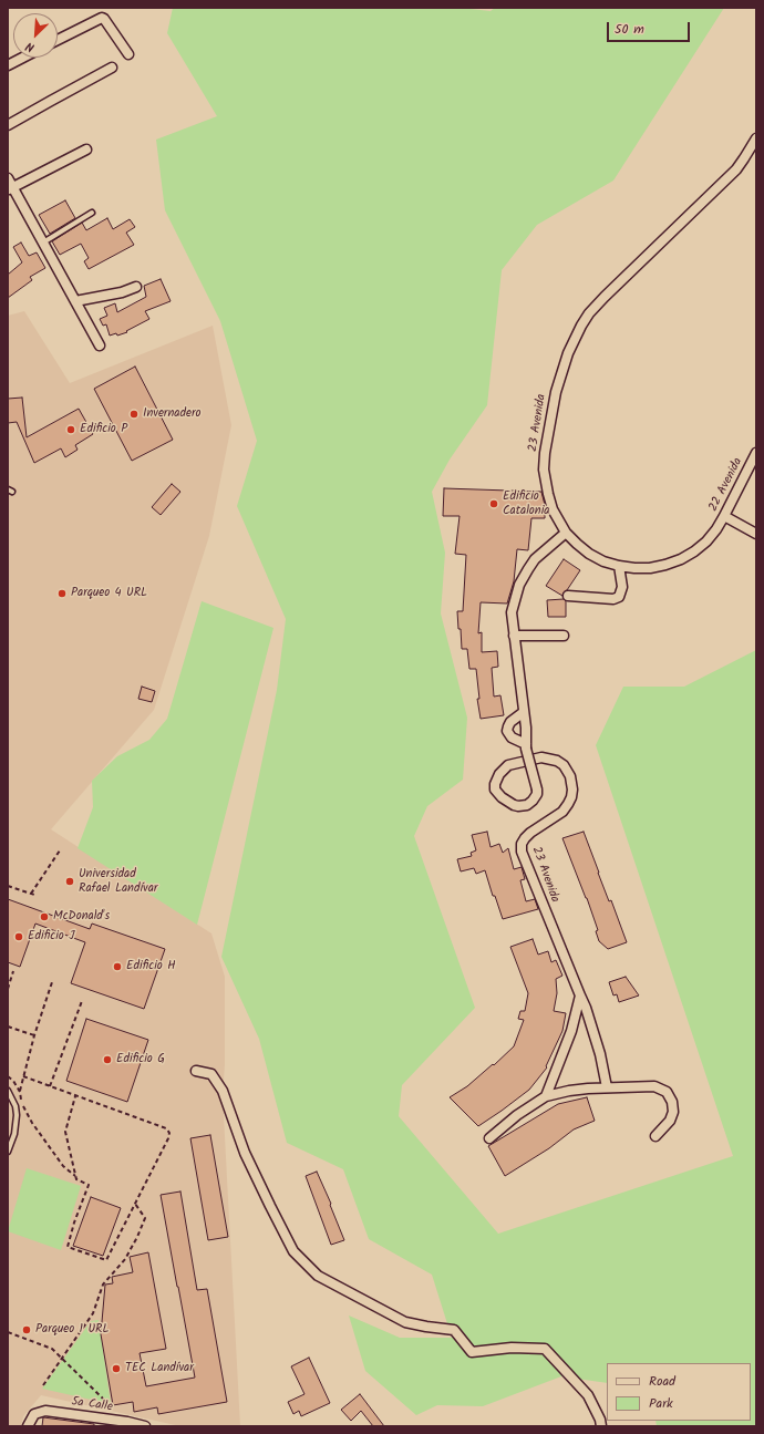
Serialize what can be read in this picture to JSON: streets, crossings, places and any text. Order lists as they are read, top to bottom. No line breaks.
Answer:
{"streets":{"street":["23 Avenida","22 Avenida","5a Calle"]},"crossings":[["23 Avenida","22 Avenida"]],"places":["Invernadero","Edificio P","Edificio Catalonia","Parqueo 4 URL","Universidad Rafael Landívar","McDonald's","Edificio J","Edificio H","Edificio G","Parqueo 1 URL","TEC Landívar"],"legend":["Road","Park"],"scale_bar":"50 m","north":"bottom left"}
